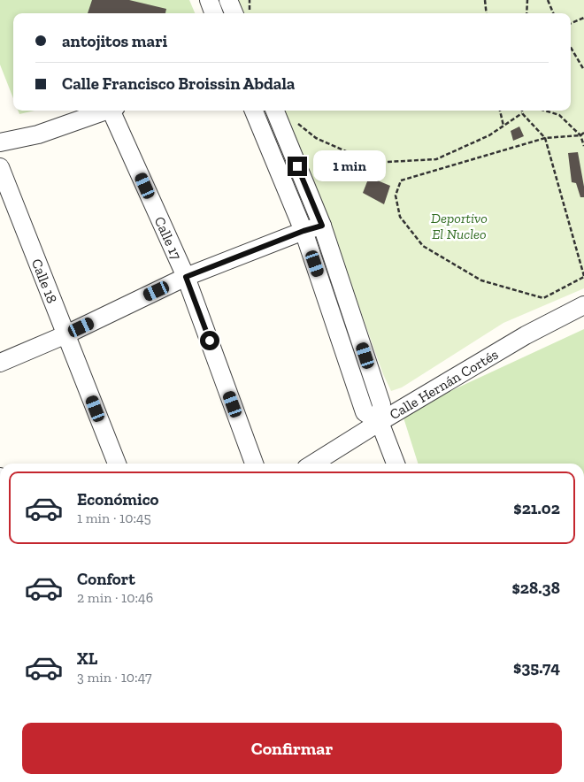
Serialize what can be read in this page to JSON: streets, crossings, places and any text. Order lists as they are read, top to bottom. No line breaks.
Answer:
{"streets":{"street":["Calle 17","Calle 18","Calle Hernán Cortés"]},"parks":["Deportivo El Nucleo"],"page":{"banner":["antojitos mari","Calle Francisco Broissin Abdala"],"bubble":"1 min","list":[{"name":"Económico","note":"1 min · 10:45","value":"$21.02"},{"name":"Confort","note":"2 min · 10:46","value":"$28.38"},{"name":"XL","note":"3 min · 10:47","value":"$35.74"}],"buttons":"Confirmar"}}
